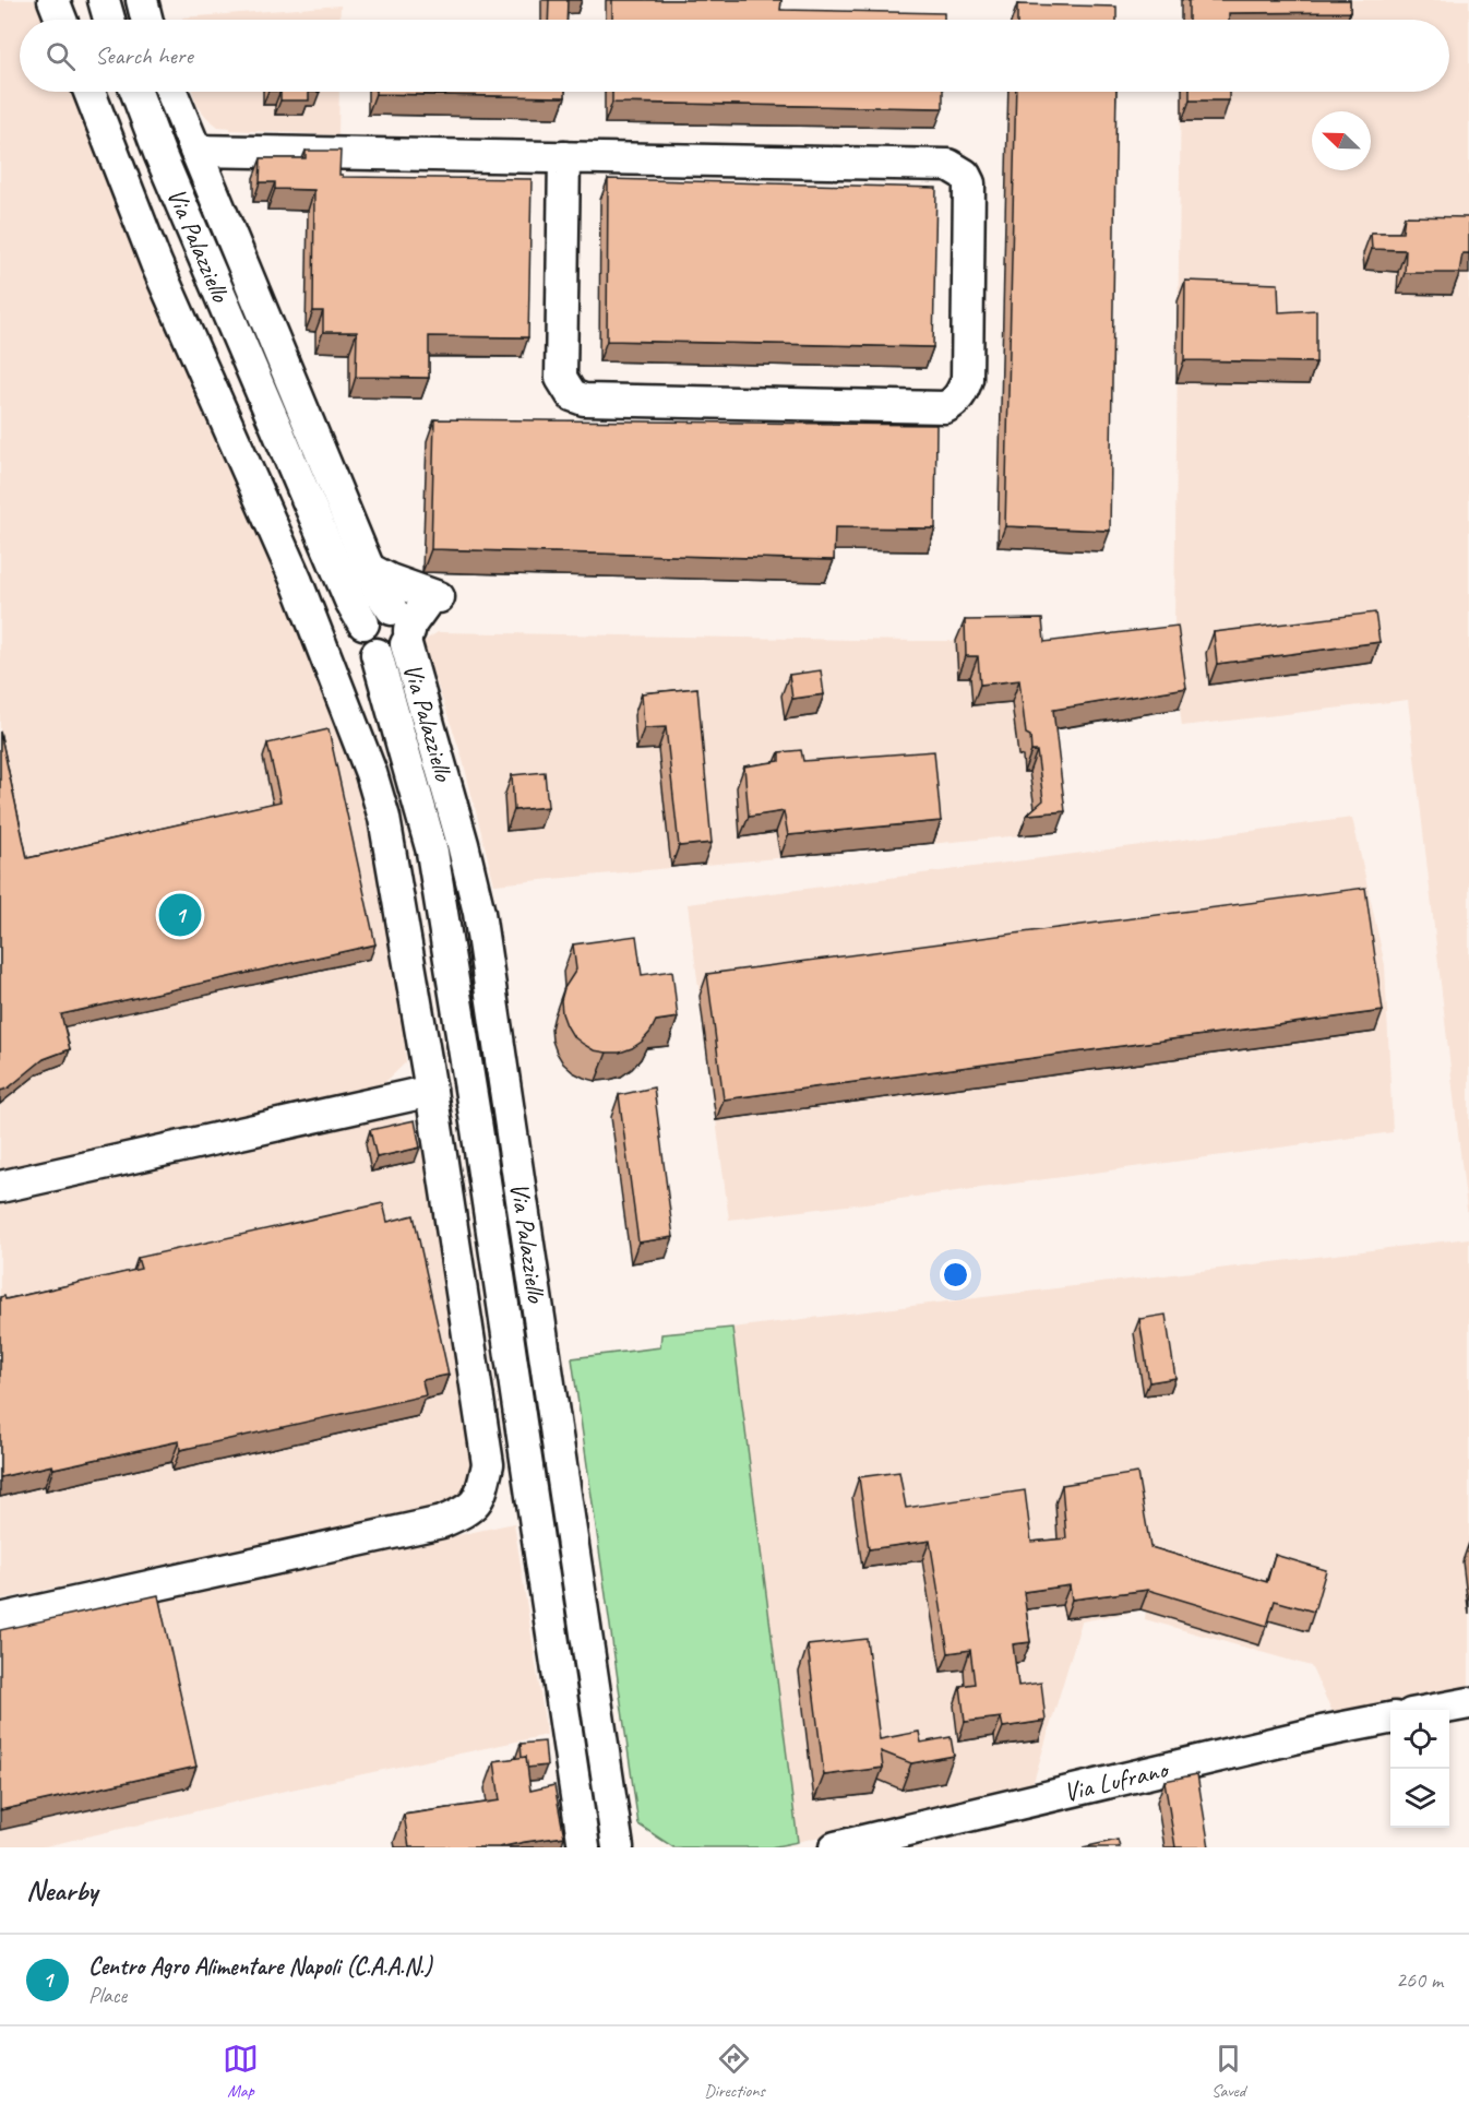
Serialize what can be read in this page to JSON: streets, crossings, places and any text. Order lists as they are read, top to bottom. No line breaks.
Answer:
{"streets":{"street":["Via Palazziello","Via Lufrano"]},"north":"top left","page":{"search":"Search here","pins":"1","heading":"Nearby","list":[{"mark":"1","name":"Centro Agro Alimentare Napoli (C.A.A.N.)","note":"Place","value":"260 m"}],"nav":["Map","Directions","Saved"]}}
